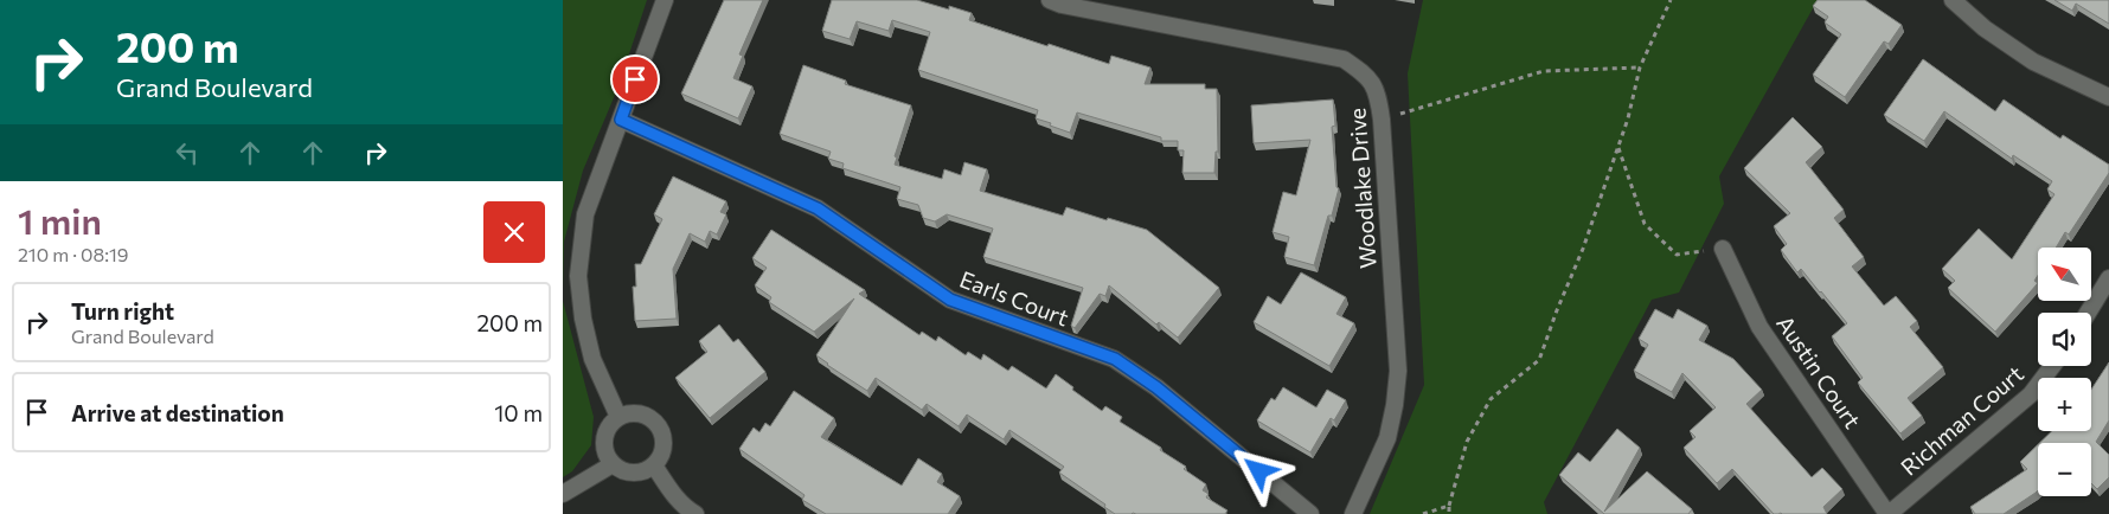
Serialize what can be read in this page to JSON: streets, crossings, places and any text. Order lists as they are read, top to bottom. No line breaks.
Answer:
{"streets":{"street":["Woodlake Drive","Earls Court","Austin Court","Richman Court"]},"crossings":[["Austin Court","Richman Court"]],"north":"top left","page":{"turn":["200 m","Grand Boulevard"],"heading":["1 min","210 m · 08:19"],"map_buttons":["+","−"],"list":[{"name":"Turn right","note":"Grand Boulevard","value":"200 m"},{"name":"Arrive at destination","value":"10 m"}]}}
